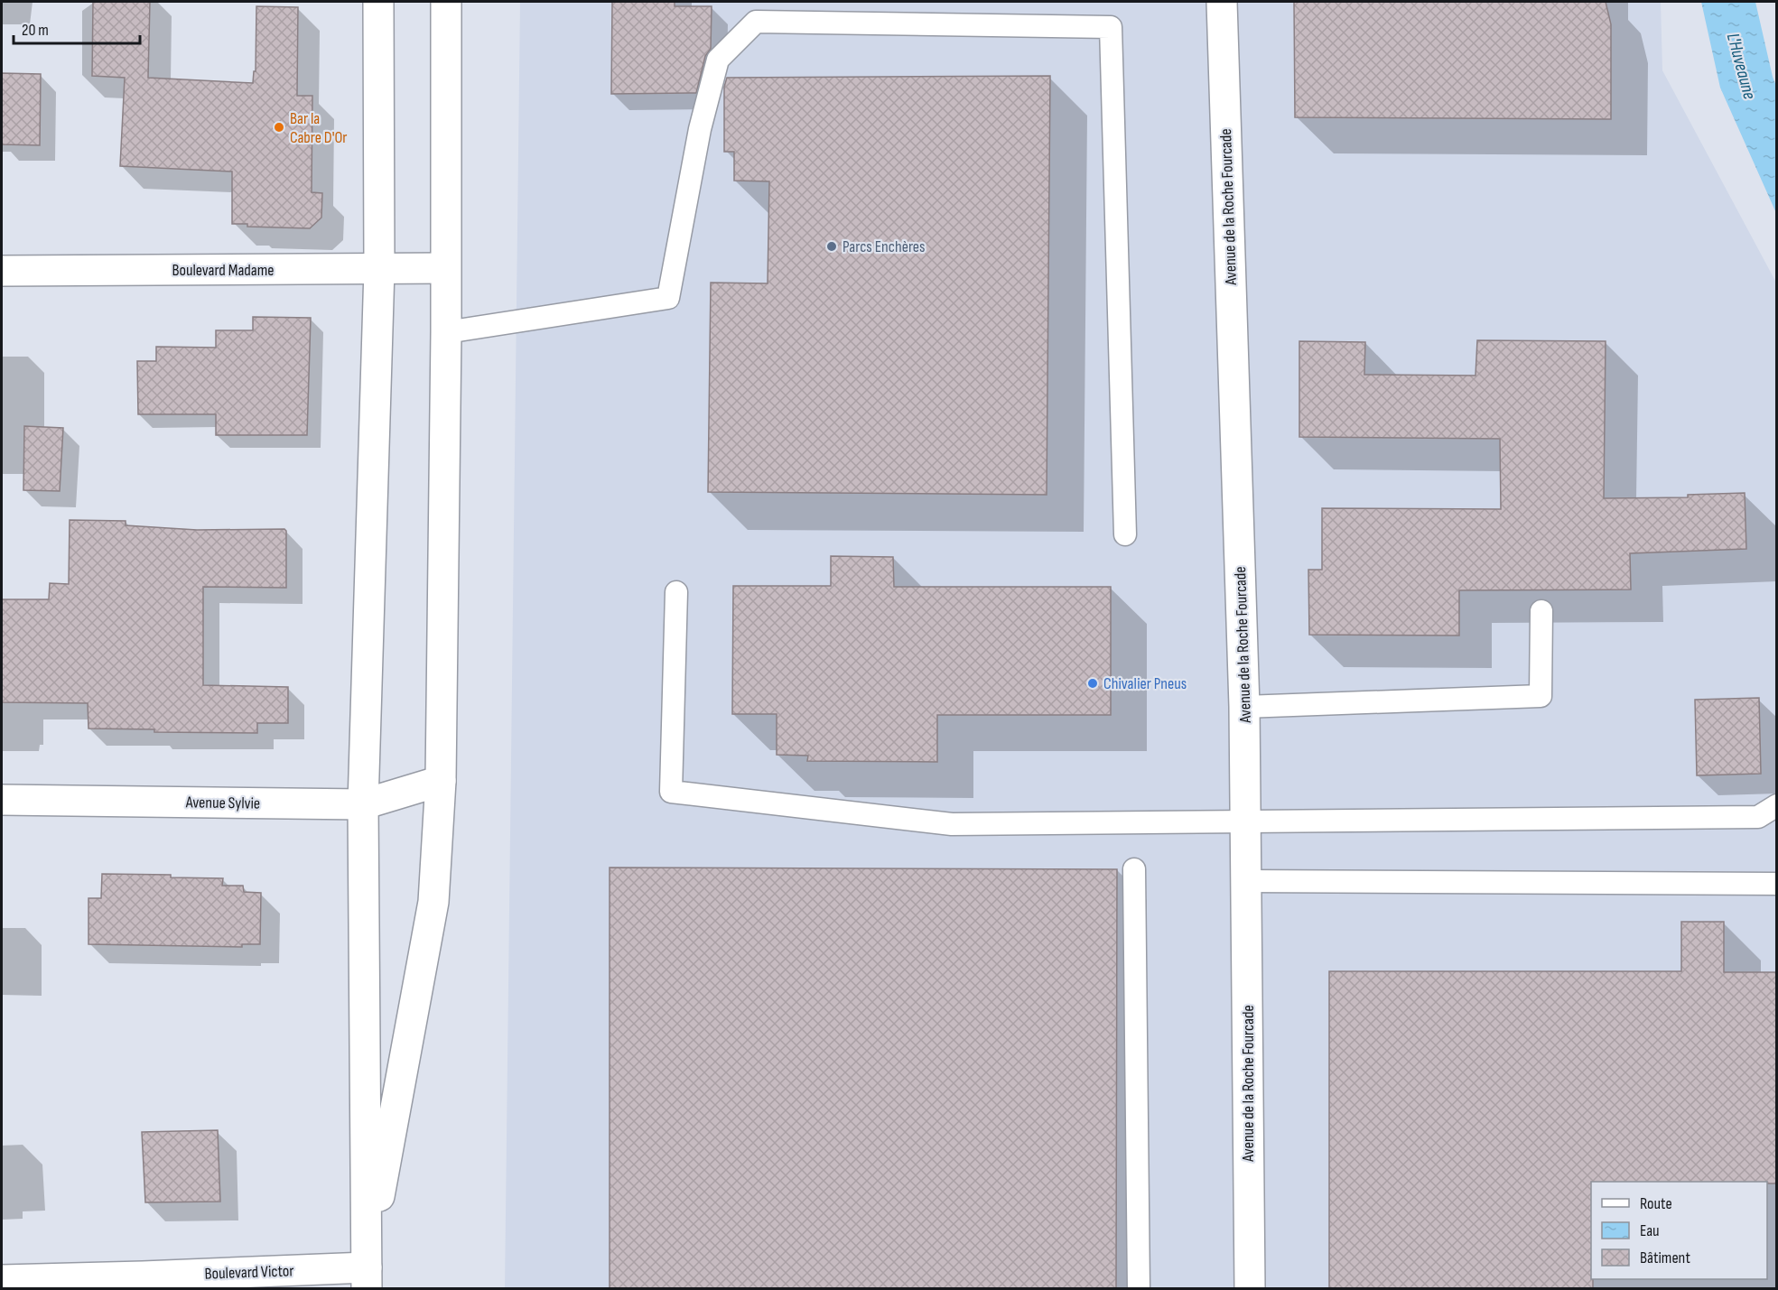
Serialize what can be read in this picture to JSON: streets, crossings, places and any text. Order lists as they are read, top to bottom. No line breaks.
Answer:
{"streets":{"street":["Avenue de la Roche Fourcade","Boulevard Madame","Avenue Sylvie","Boulevard Victor"]},"water":["L'Huveaune"],"places":["Bar la Cabre D'Or","Parcs Enchères","Chivalier Pneus"],"legend":["Route","Eau","Bâtiment"],"scale_bar":"20 m"}
